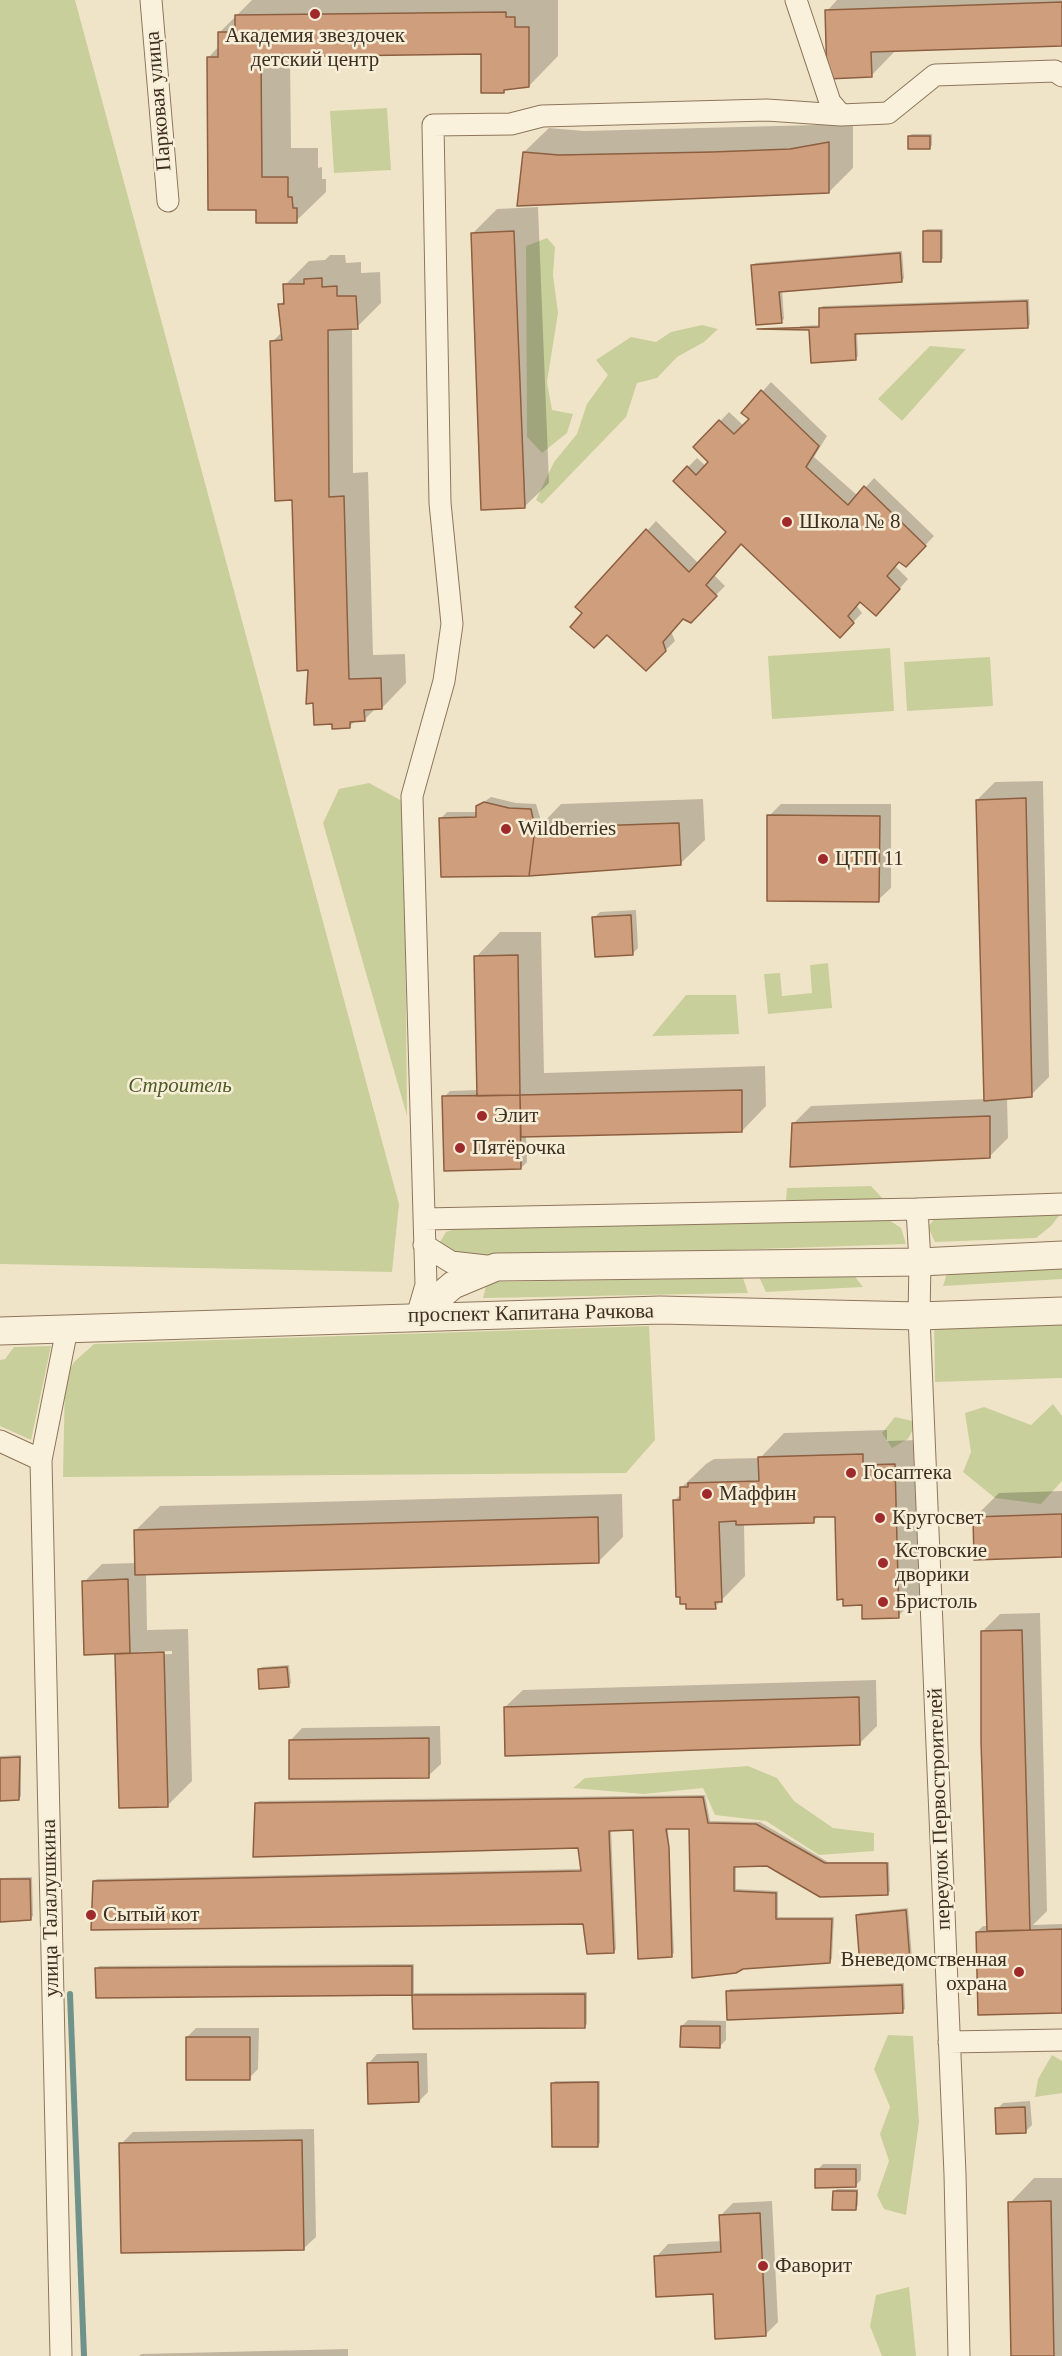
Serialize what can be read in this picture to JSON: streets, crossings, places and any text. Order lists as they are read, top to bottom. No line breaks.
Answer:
{"streets":{"street":["Парковая улица","проспект Капитана Рачкова","переулок Первостроителей","улица Талалушкина"]},"crossings":[["проспект Капитана Рачкова","переулок Первостроителей"],["проспект Капитана Рачкова","улица Талалушкина"]],"parks":["Строитель"],"places":["Академия звездочек детский центр","Школа № 8","Wildberries","ЦТП 11","Элит","Пятёрочка","Госаптека","Маффин","Кругосвет","Кстовские дворики","Бристоль","Сытый кот","Вневедомственная охрана","Фаворит"]}
